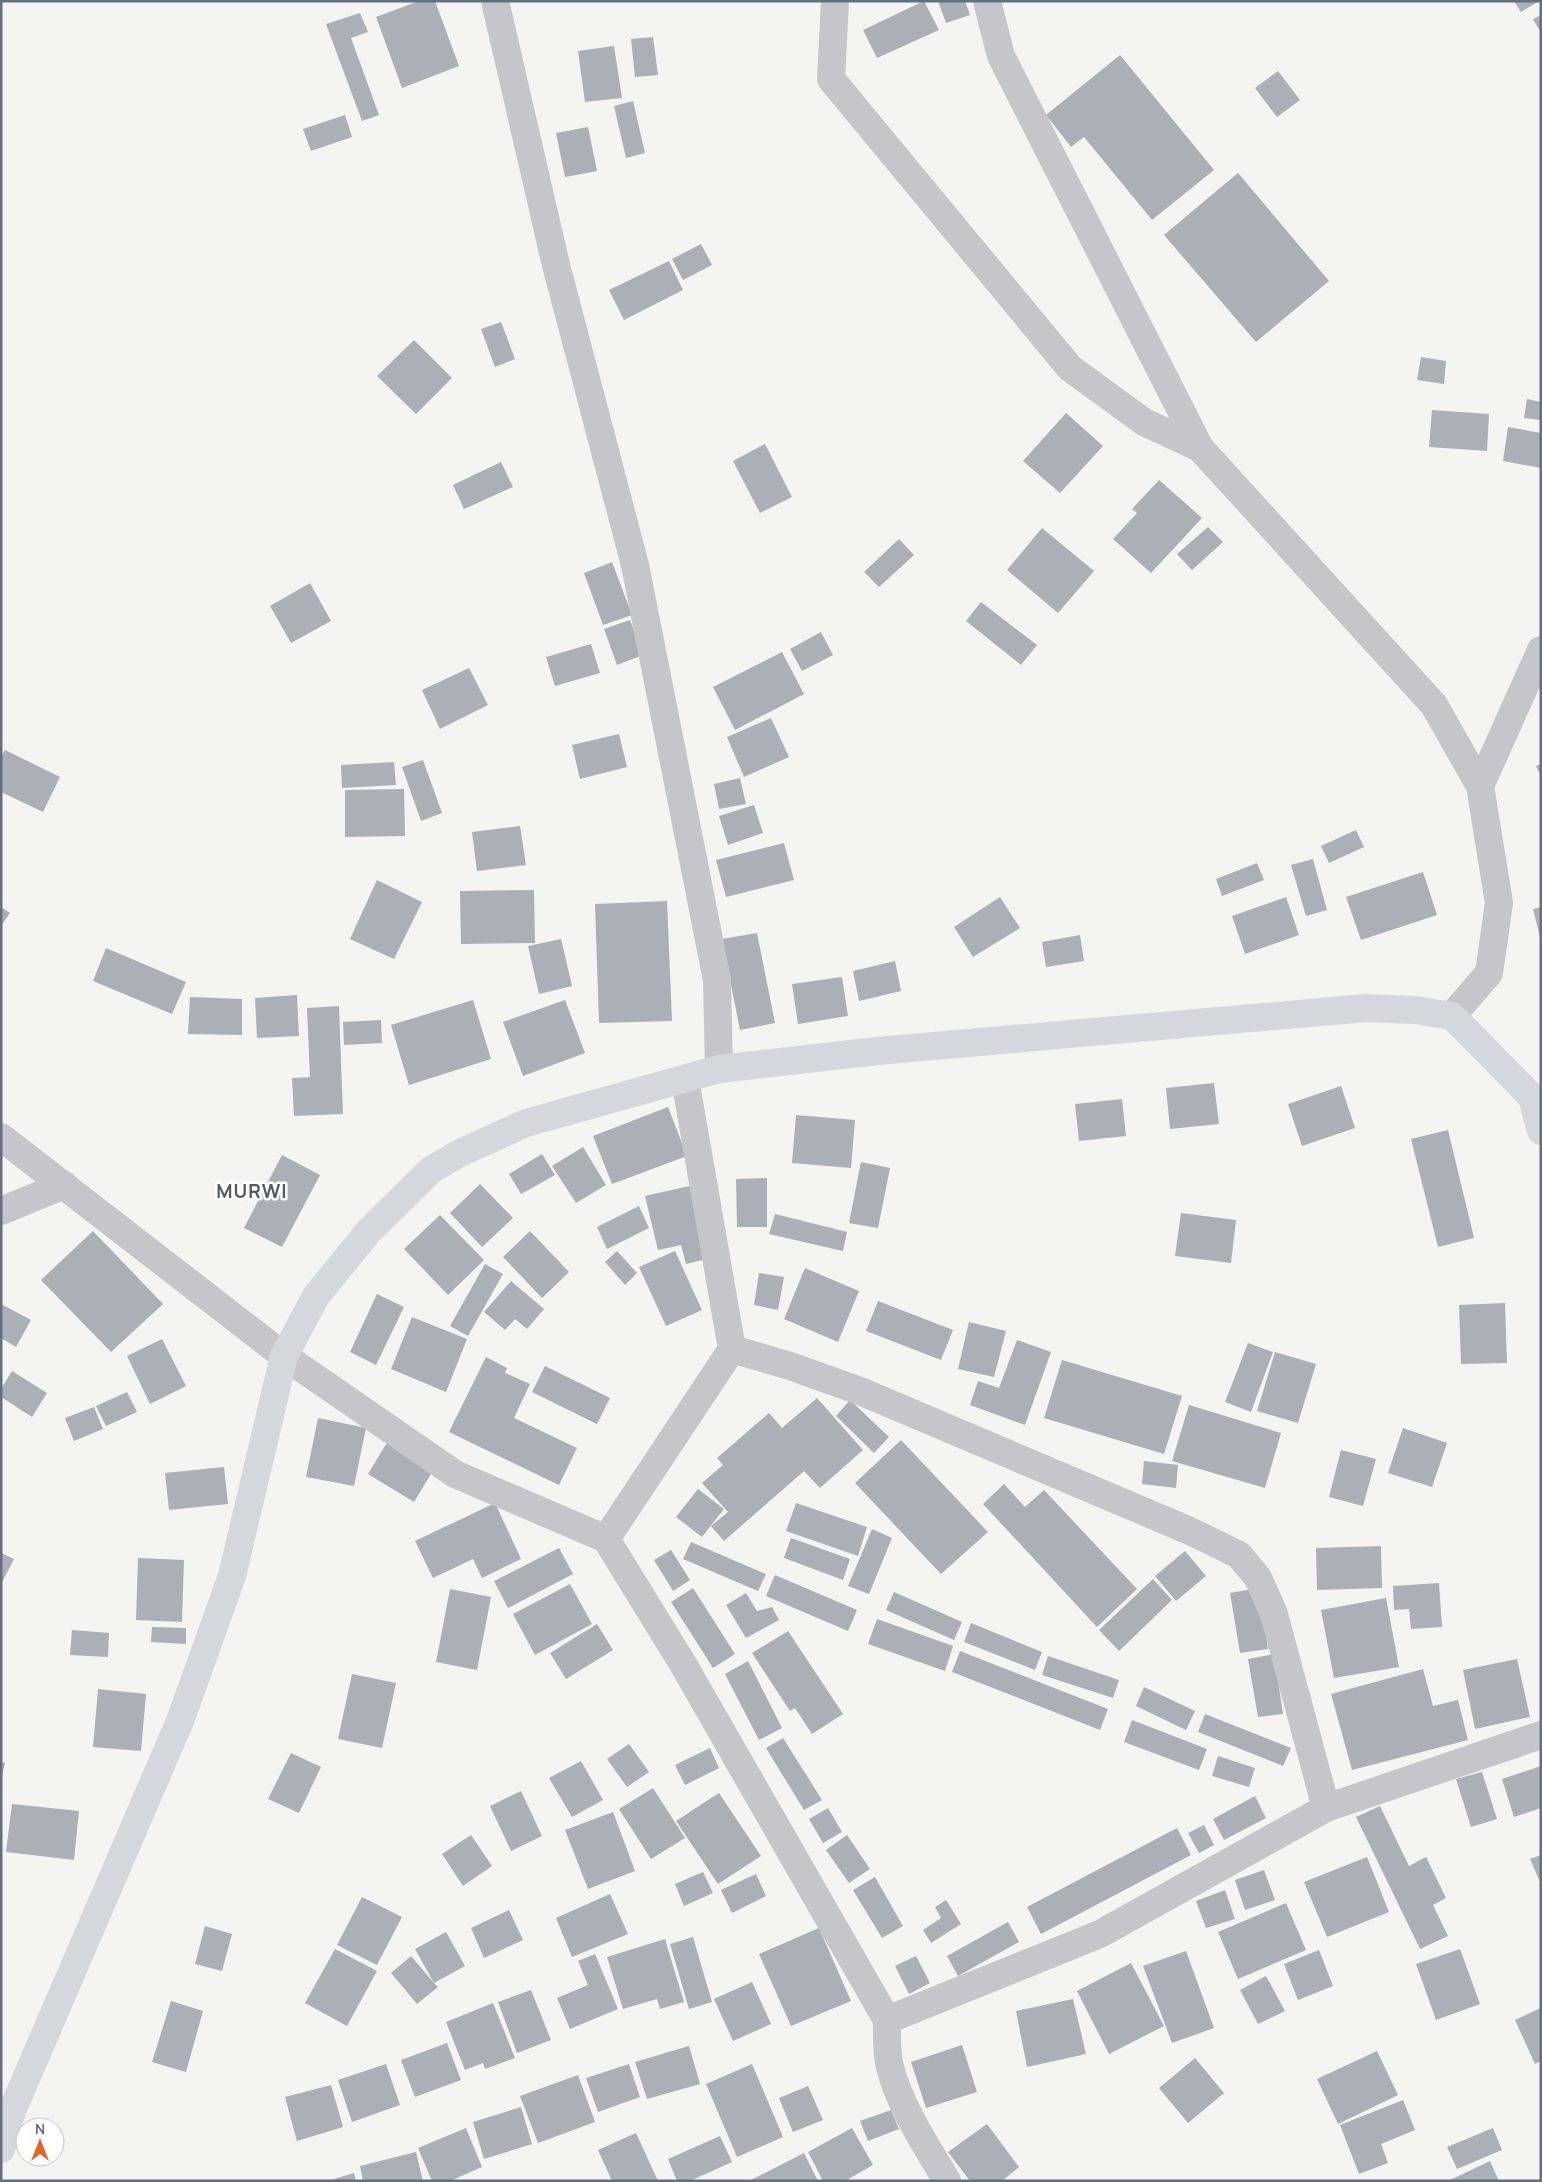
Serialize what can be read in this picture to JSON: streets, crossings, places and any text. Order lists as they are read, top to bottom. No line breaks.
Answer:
{"districts":["MURWI"],"north":"top"}
